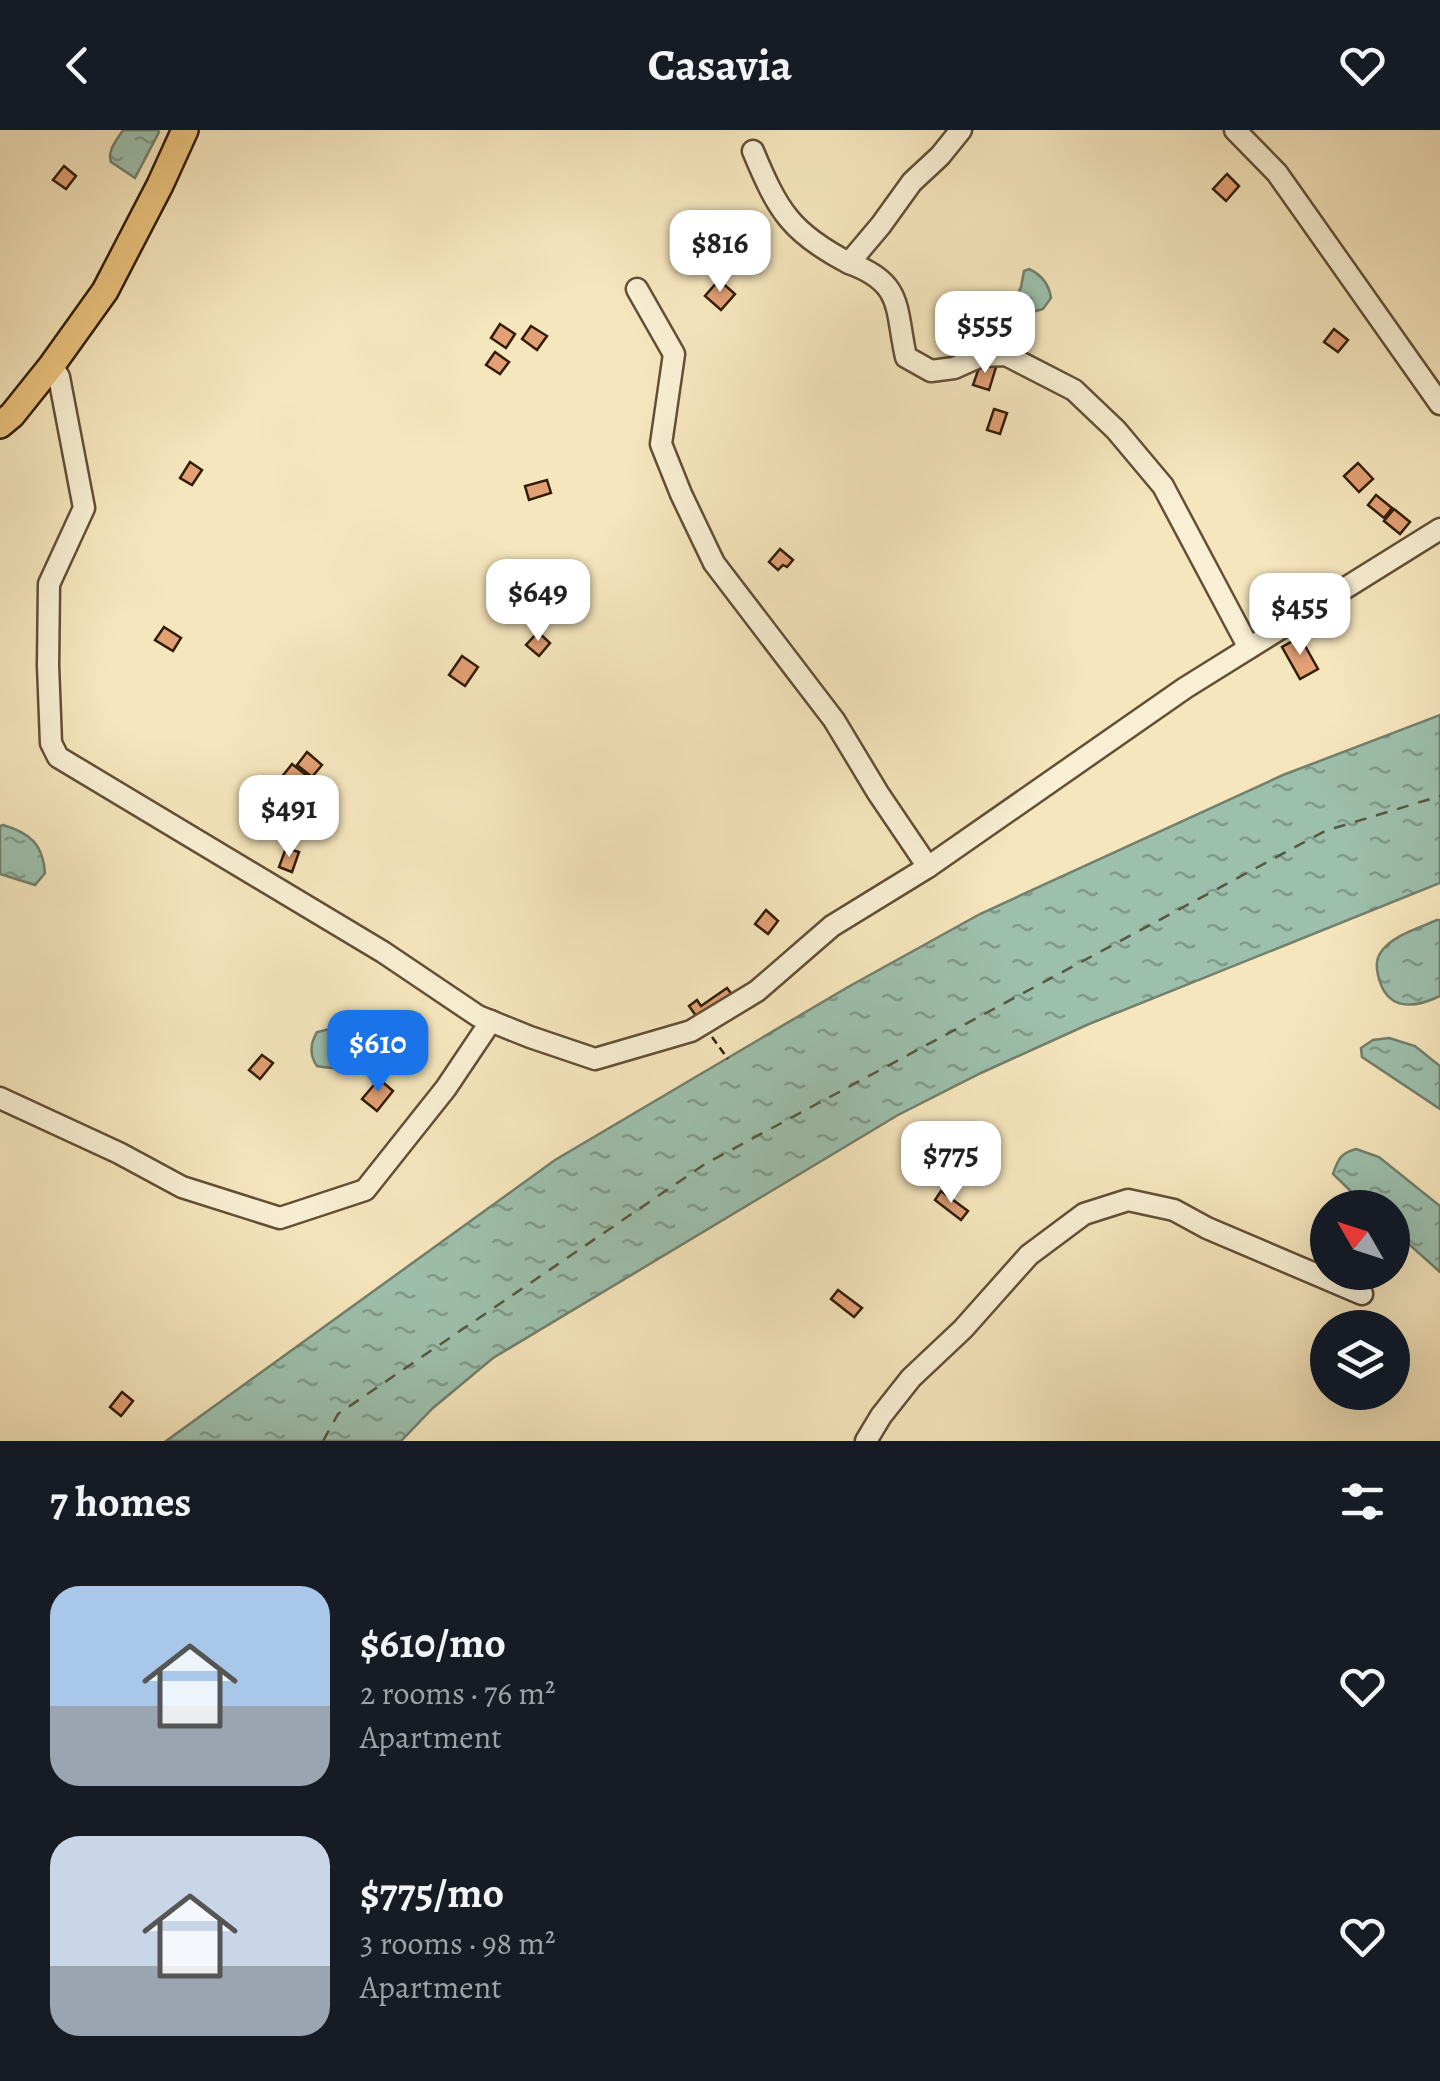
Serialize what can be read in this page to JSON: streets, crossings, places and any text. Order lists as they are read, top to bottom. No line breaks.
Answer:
{"north":"top left","page":{"header":"Casavia","price":["$816","$555","$649","$455","$491","$610","$775"],"heading":"7 homes","list":[{"name":"$610/mo","note":"2 rooms · 76 m² · Apartment"},{"name":"$775/mo","note":"3 rooms · 98 m² · Apartment"}]}}
